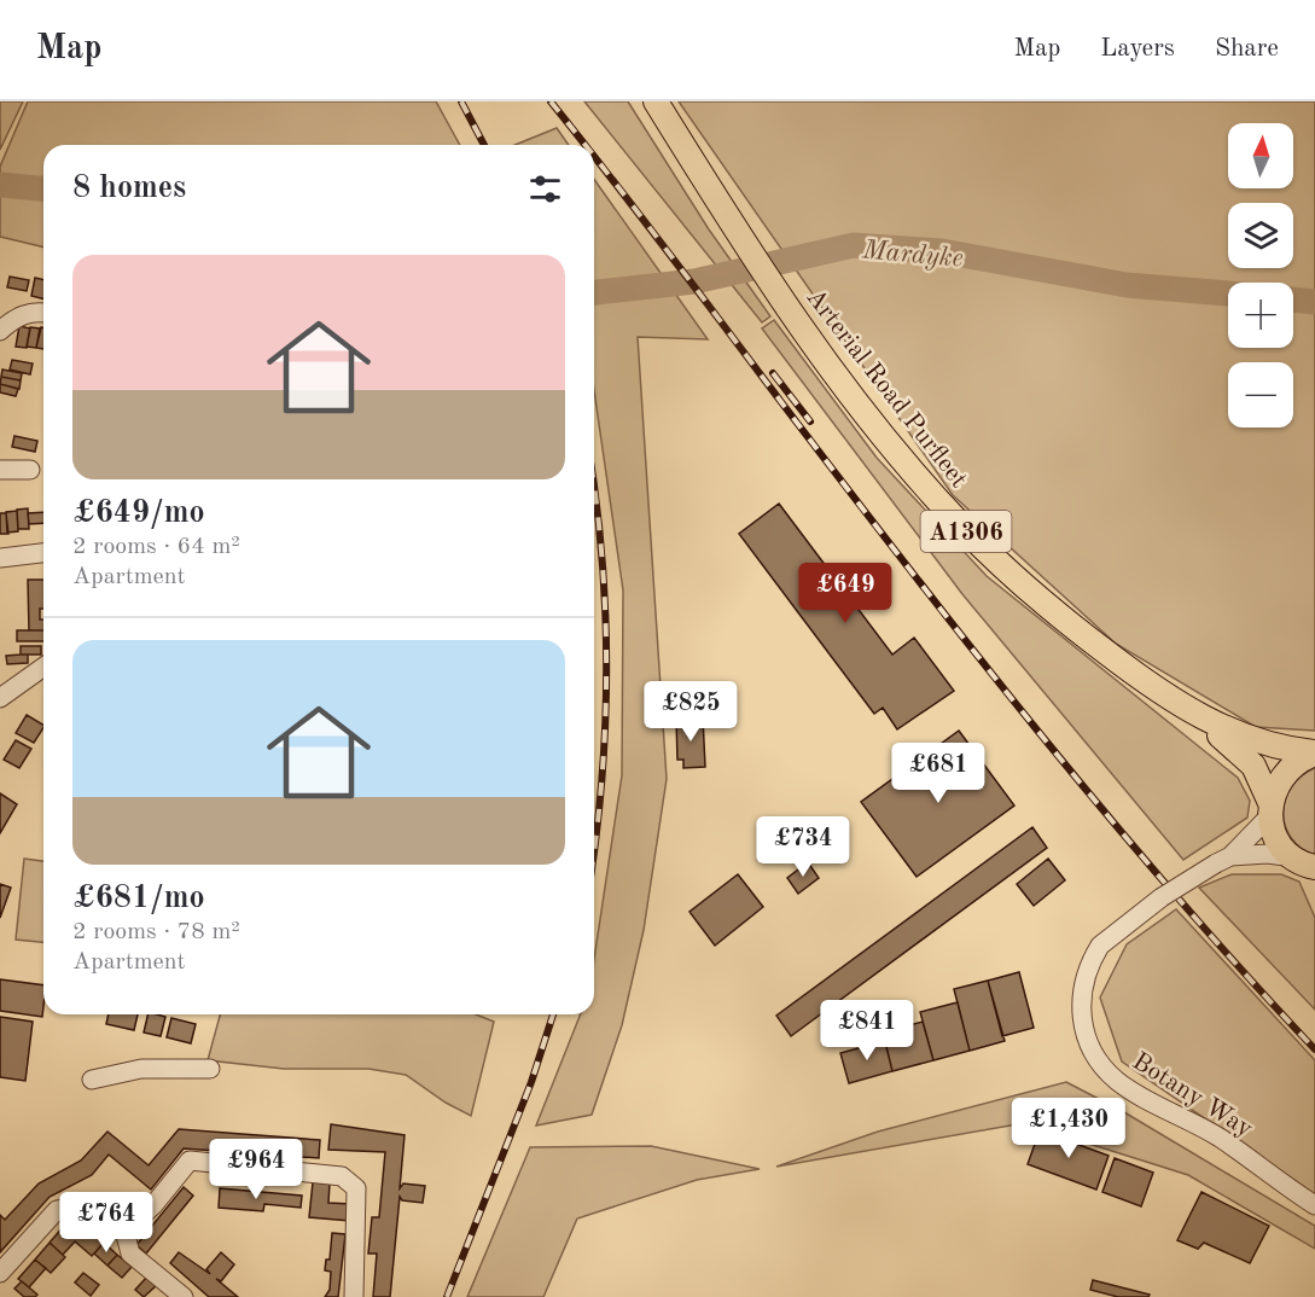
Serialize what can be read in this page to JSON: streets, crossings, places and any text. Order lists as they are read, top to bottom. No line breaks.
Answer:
{"streets":{"main road":["Arterial Road Purfleet","A1306"],"street":["Botany Way"]},"crossings":[["Arterial Road Purfleet","Botany Way"]],"water":["Mardyke"],"north":"top","page":{"header":"Map","nav":["Map","Layers","Share"],"map_buttons":["+","−"],"heading":"8 homes","list":[{"name":"£649/mo","note":"2 rooms · 64 m² · Apartment"},{"name":"£681/mo","note":"2 rooms · 78 m² · Apartment"}],"price":["£649","£825","£681","£734","£841","£1,430","£964","£764"]}}
